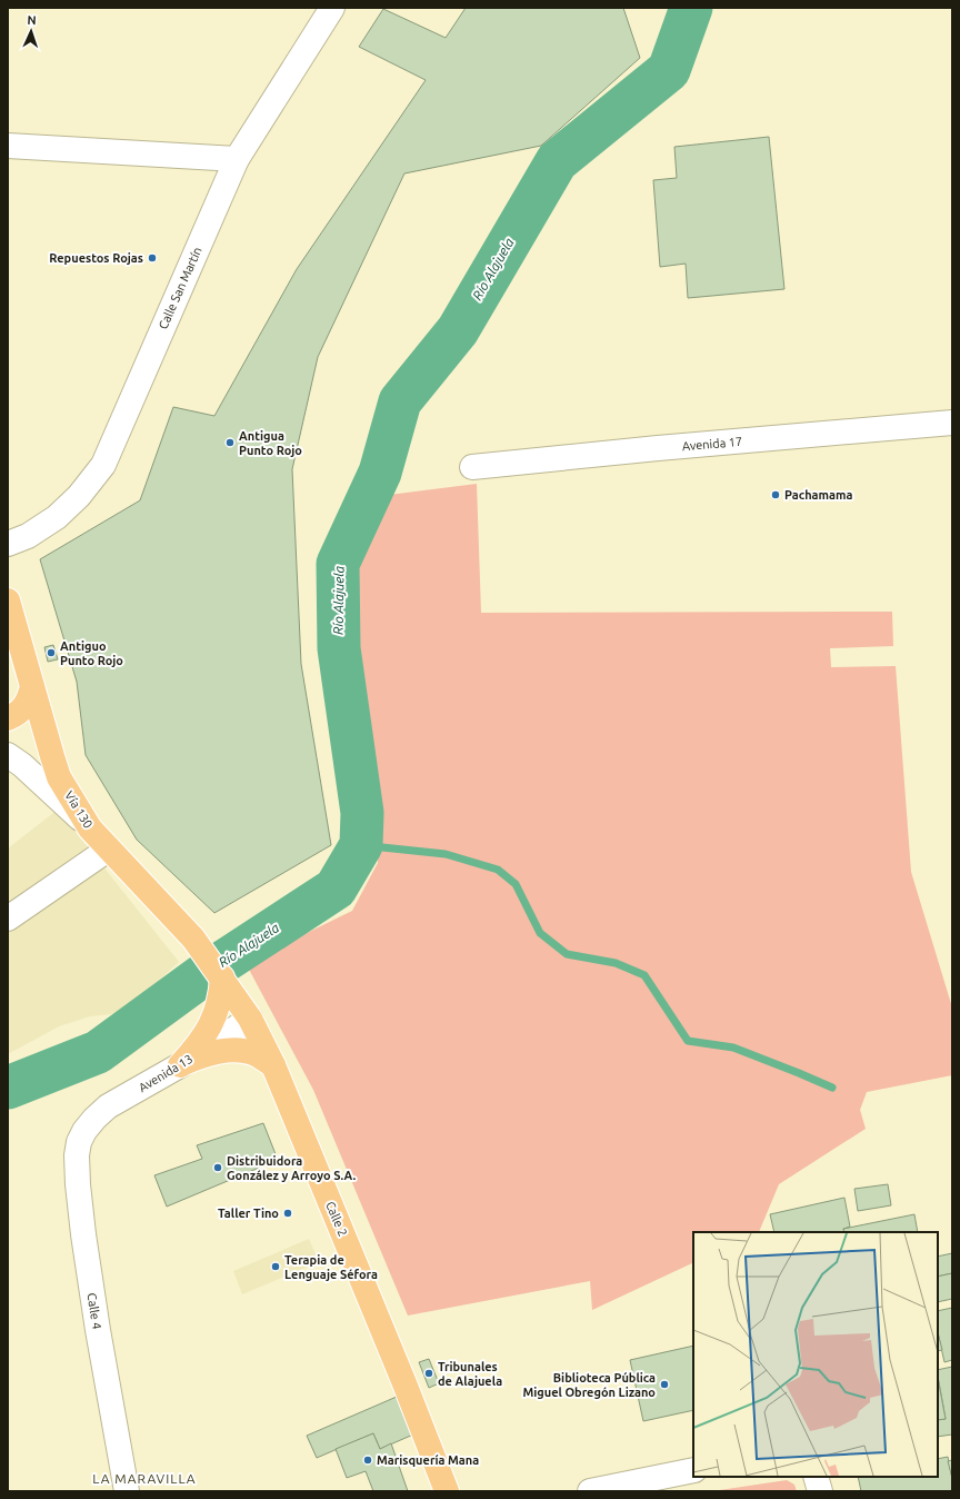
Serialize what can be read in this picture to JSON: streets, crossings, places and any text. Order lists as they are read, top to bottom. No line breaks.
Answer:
{"streets":{"main road":["Vía 130","Calle 2"],"street":["Calle San Martín","Avenida 17","Avenida 13","Calle 4"]},"crossings":[["Vía 130","Calle 2"],["Avenida 13","Calle 2"],["Avenida 13","Calle 4"]],"districts":["LA MARAVILLA"],"water":["Río Alajuela"],"places":["Repuestos Rojas","Antigua Punto Rojo","Pachamama","Antiguo Punto Rojo","Distribuidora González y Arroyo S.A.","Taller Tino","Terapia de Lenguaje Séfora","Tribunales de Alajuela","Biblioteca Pública Miguel Obregón Lizano","Marisquería Mana"],"north":"top"}
